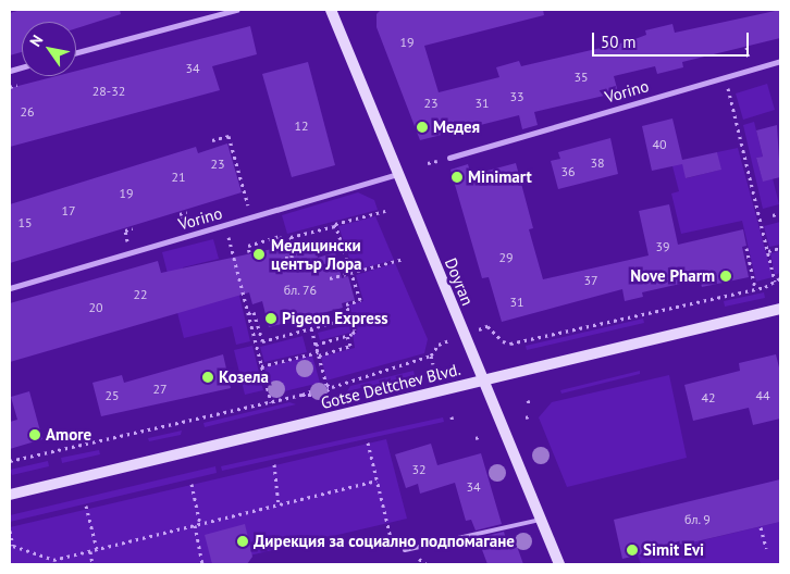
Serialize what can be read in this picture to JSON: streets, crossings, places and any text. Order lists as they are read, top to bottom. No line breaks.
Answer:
{"streets":{"street":["Vorino","Doyran","Gotse Deltchev Blvd."]},"crossings":[["Vorino","Doyran"],["Doyran","Gotse Deltchev Blvd."]],"places":["Медея","Minimart","Медицински център Лора","Nove Pharm","Pigeon Express","Козела","Amore","Дирекция за социално подпомагане","Simit Evi"],"house_numbers":["19","34","35","28-32","33","23","31","26","12","40","38","23","36","21","19","17","15","39","29","37","бл. 76","22","31","20","27","25","44","42","32","34","бл. 9"],"scale_bar":"50 m","north":"top left"}
